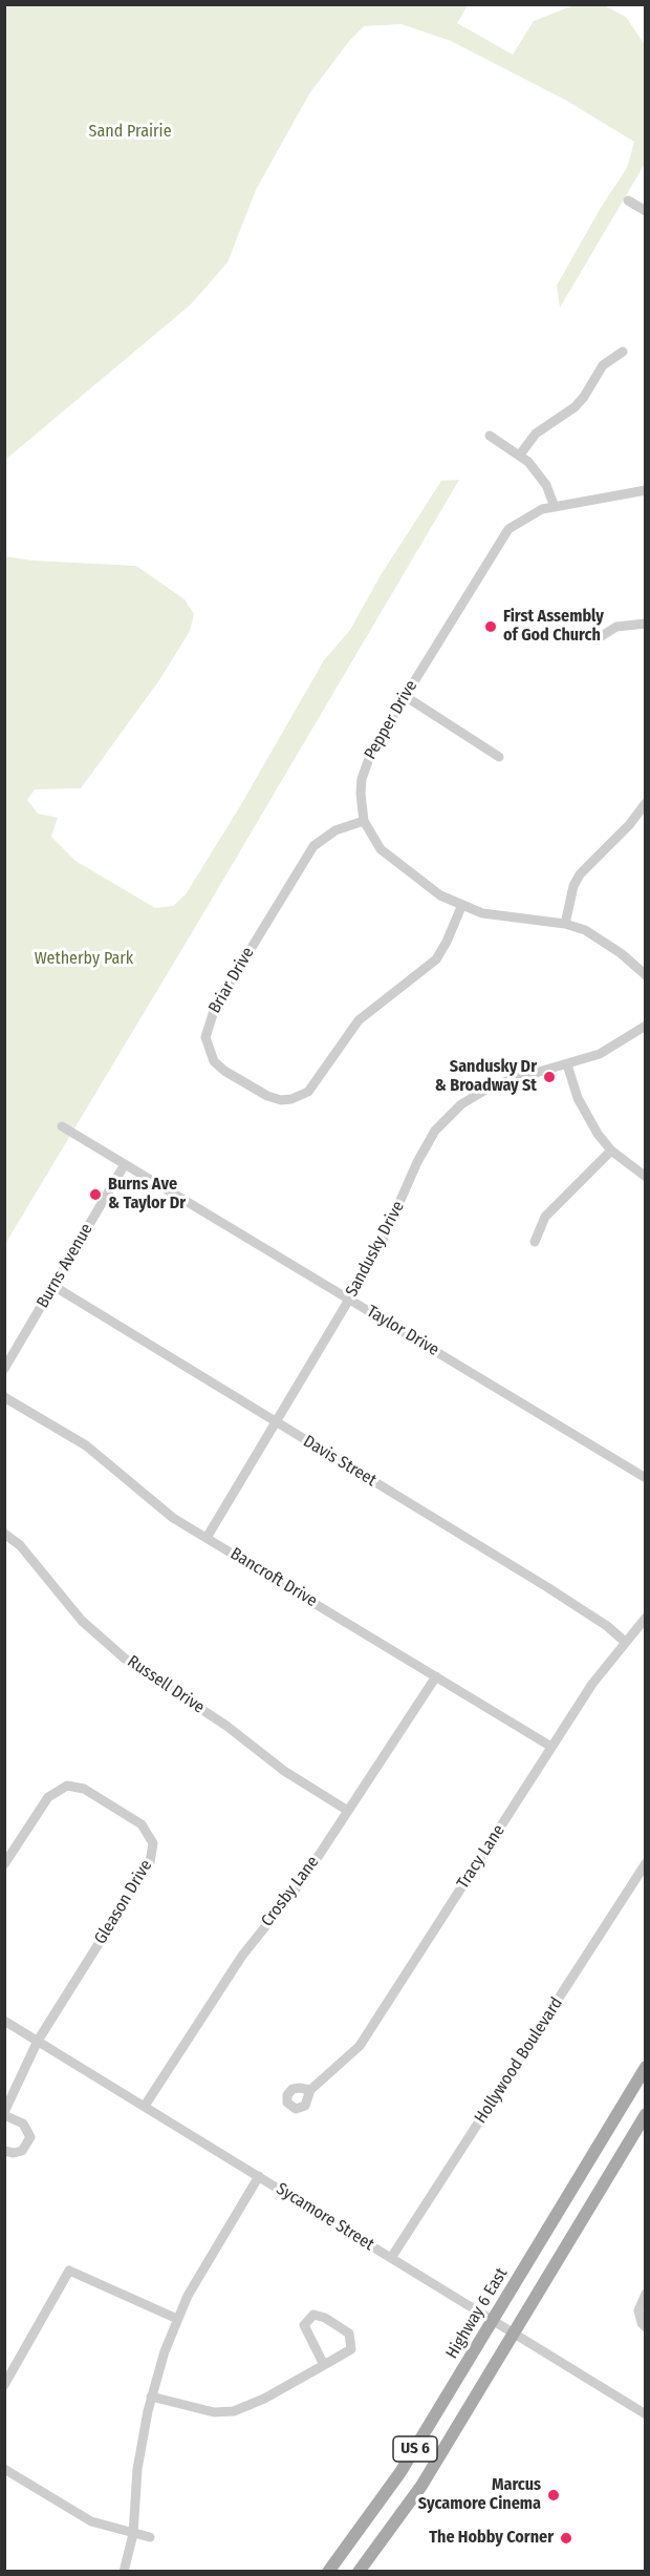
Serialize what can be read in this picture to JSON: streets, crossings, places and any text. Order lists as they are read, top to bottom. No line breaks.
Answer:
{"streets":{"main road":["Highway 6 East","US 6"],"street":["Pepper Drive","Briar Drive","Sandusky Drive","Burns Avenue","Taylor Drive","Davis Street","Bancroft Drive","Russell Drive","Tracy Lane","Crosby Lane","Gleason Drive","Hollywood Boulevard","Sycamore Street"]},"crossings":[["Pepper Drive","Briar Drive"],["Sandusky Drive","Taylor Drive"],["Sandusky Drive","Davis Street"],["Sandusky Drive","Bancroft Drive"],["Burns Avenue","Taylor Drive"],["Burns Avenue","Davis Street"],["Davis Street","Tracy Lane"],["Bancroft Drive","Tracy Lane"],["Bancroft Drive","Crosby Lane"],["Russell Drive","Crosby Lane"],["Crosby Lane","Sycamore Street"],["Gleason Drive","Sycamore Street"],["Hollywood Boulevard","Sycamore Street"],["Sycamore Street","Highway 6 East"],["Sycamore Street","US 6"]],"parks":["Sand Prairie","Wetherby Park"],"places":["First Assembly of God Church","Sandusky Dr & Broadway St","Burns Ave & Taylor Dr","Marcus Sycamore Cinema","The Hobby Corner"]}
